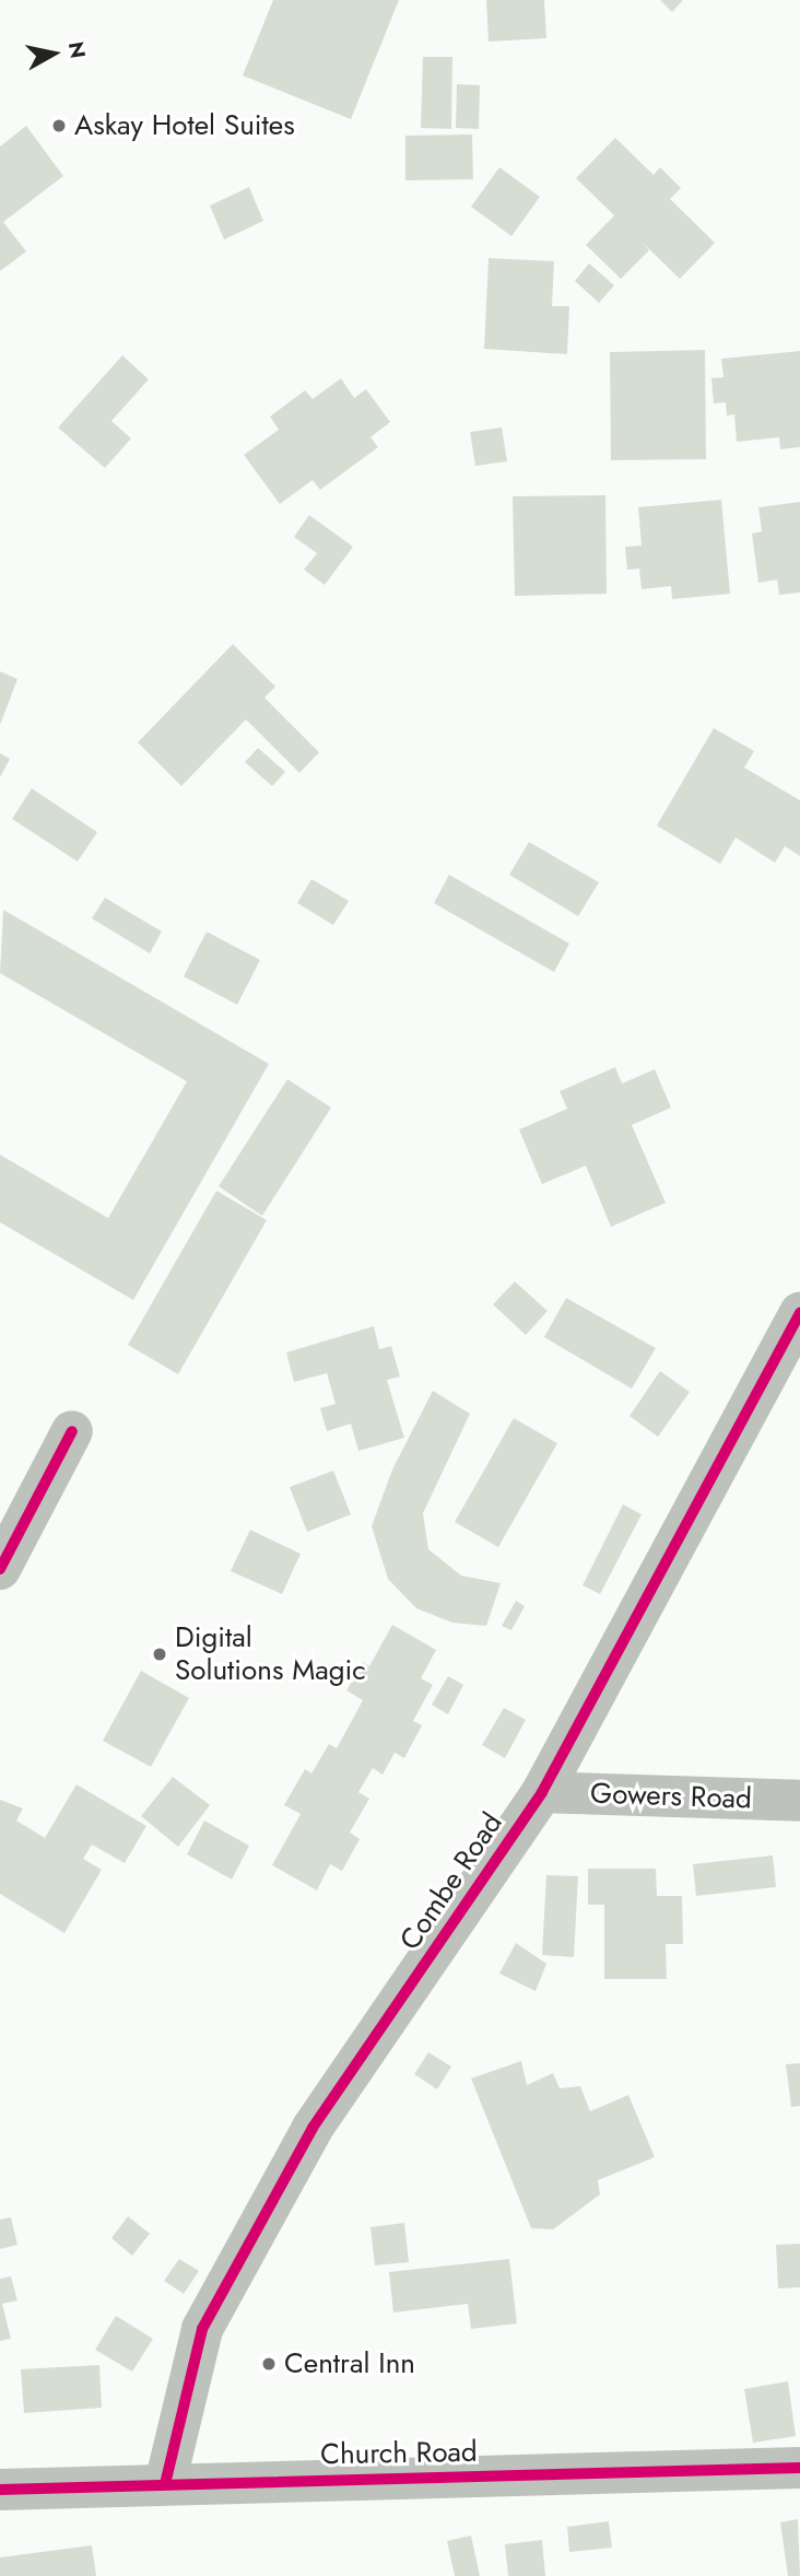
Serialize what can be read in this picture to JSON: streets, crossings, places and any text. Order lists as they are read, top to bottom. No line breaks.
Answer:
{"streets":{"street":["Gowers Road","Combe Road","Church Road"]},"crossings":[["Gowers Road","Combe Road"],["Combe Road","Church Road"]],"places":["Askay Hotel Suites","Digital Solutions Magic","Central Inn"],"north":"right"}
